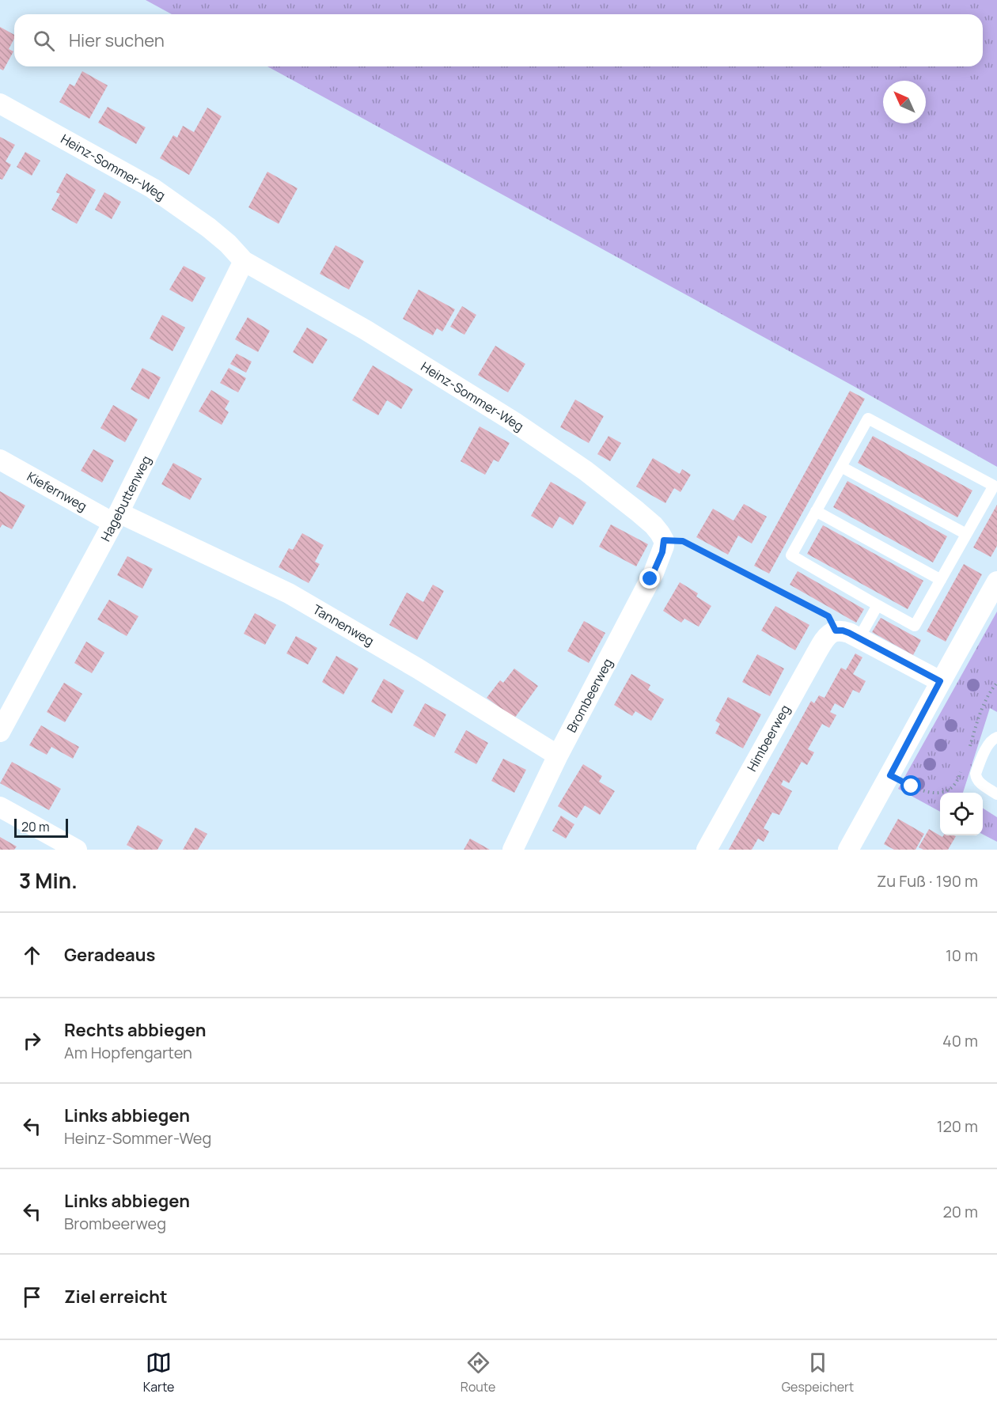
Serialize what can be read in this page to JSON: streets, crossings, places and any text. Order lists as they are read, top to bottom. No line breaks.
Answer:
{"streets":{"street":["Heinz-Sommer-Weg","Kiefernweg","Hagebuttenweg","Tannenweg","Brombeerweg","Himbeerweg"]},"crossings":[["Heinz-Sommer-Weg","Hagebuttenweg"],["Heinz-Sommer-Weg","Brombeerweg"],["Kiefernweg","Hagebuttenweg"],["Kiefernweg","Tannenweg"],["Hagebuttenweg","Tannenweg"],["Tannenweg","Brombeerweg"]],"scale_bar":"20 m","north":"top left","page":{"search":"Hier suchen","scale":"20 m","heading":["3 Min.","Zu Fuß · 190 m"],"list":[["Geradeaus","10 m"],["Rechts abbiegen","Am Hopfengarten","40 m"],["Links abbiegen","Heinz-Sommer-Weg","120 m"],["Links abbiegen","Brombeerweg","20 m"],"Ziel erreicht"],"nav":["Karte","Route","Gespeichert"]}}
